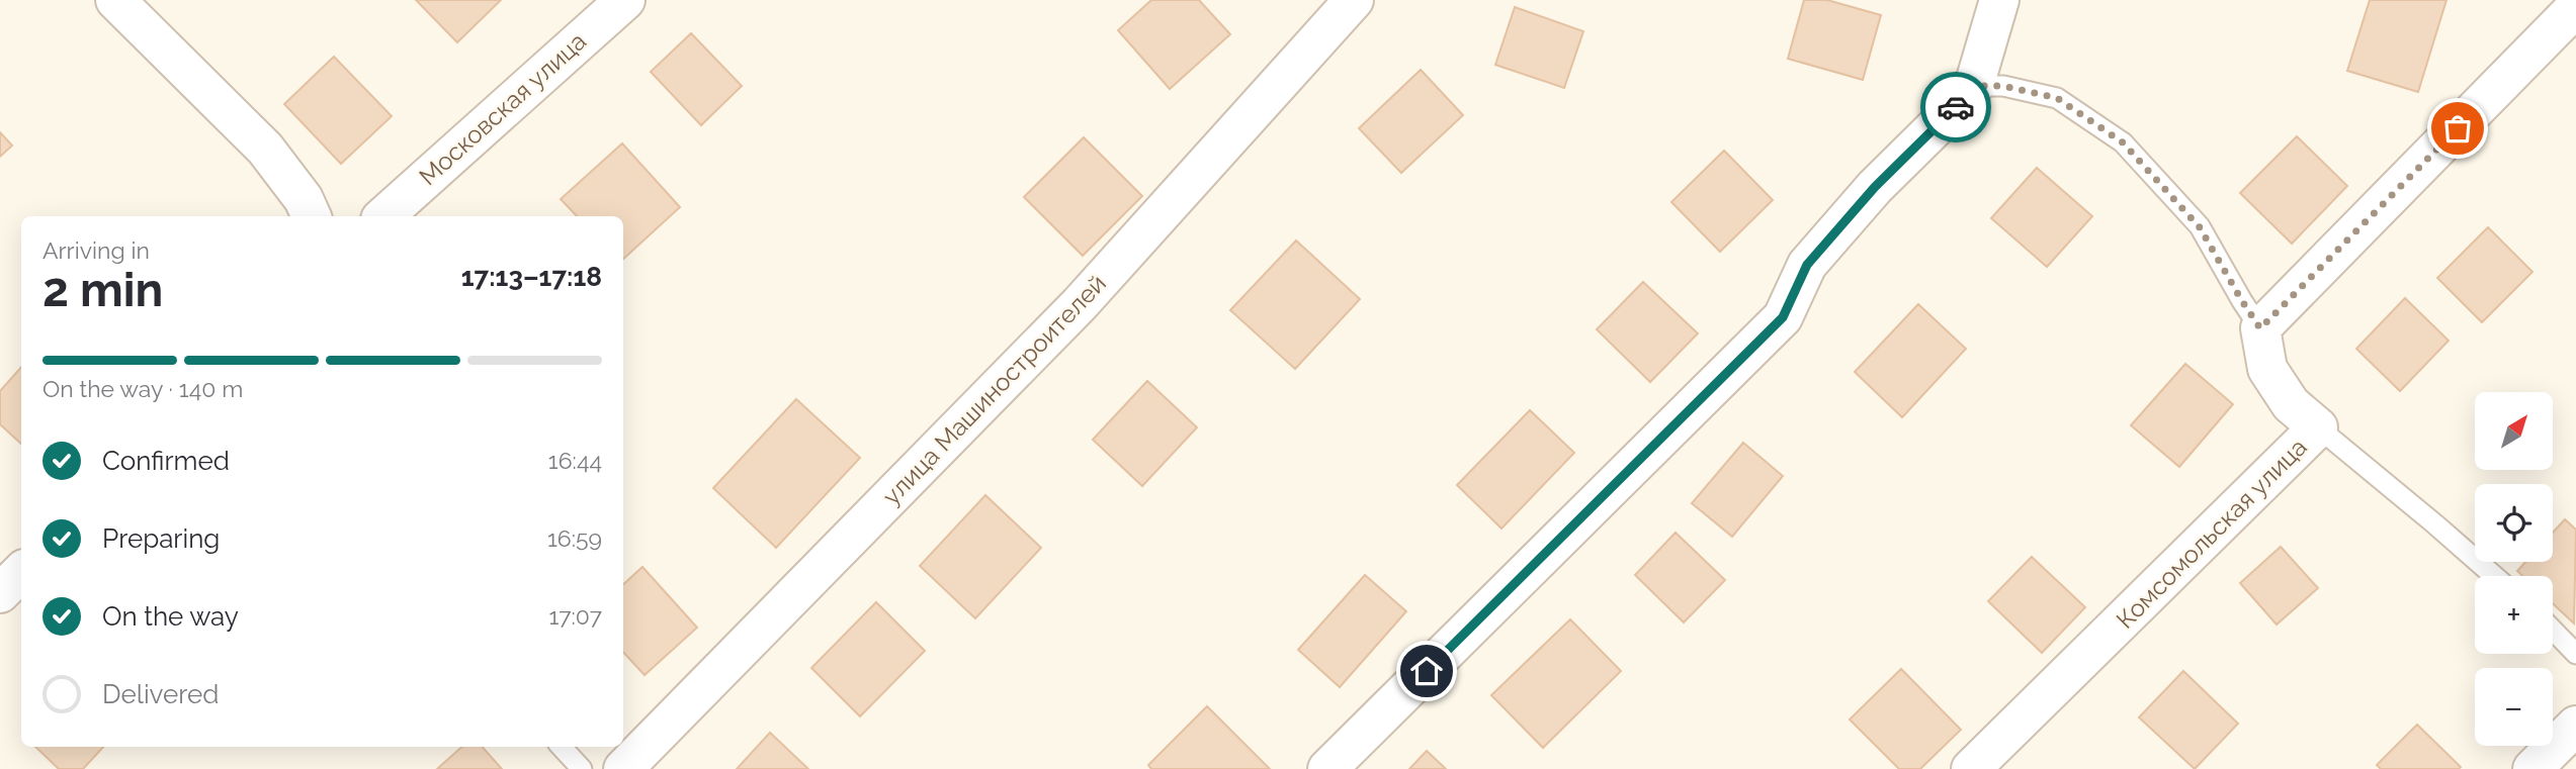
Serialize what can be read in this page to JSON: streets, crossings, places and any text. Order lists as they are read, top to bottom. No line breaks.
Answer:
{"streets":{"street":["Московская улица","улица Машиностроителей","Комсомольская улица"]},"north":"top right","page":{"heading":["2 min","Arriving in","17:13–17:18"],"bar":"On the way · 140 m","map_buttons":["+","−"],"list":[["Confirmed","16:44"],["Preparing","16:59"],["On the way","17:07"],"Delivered"]}}
